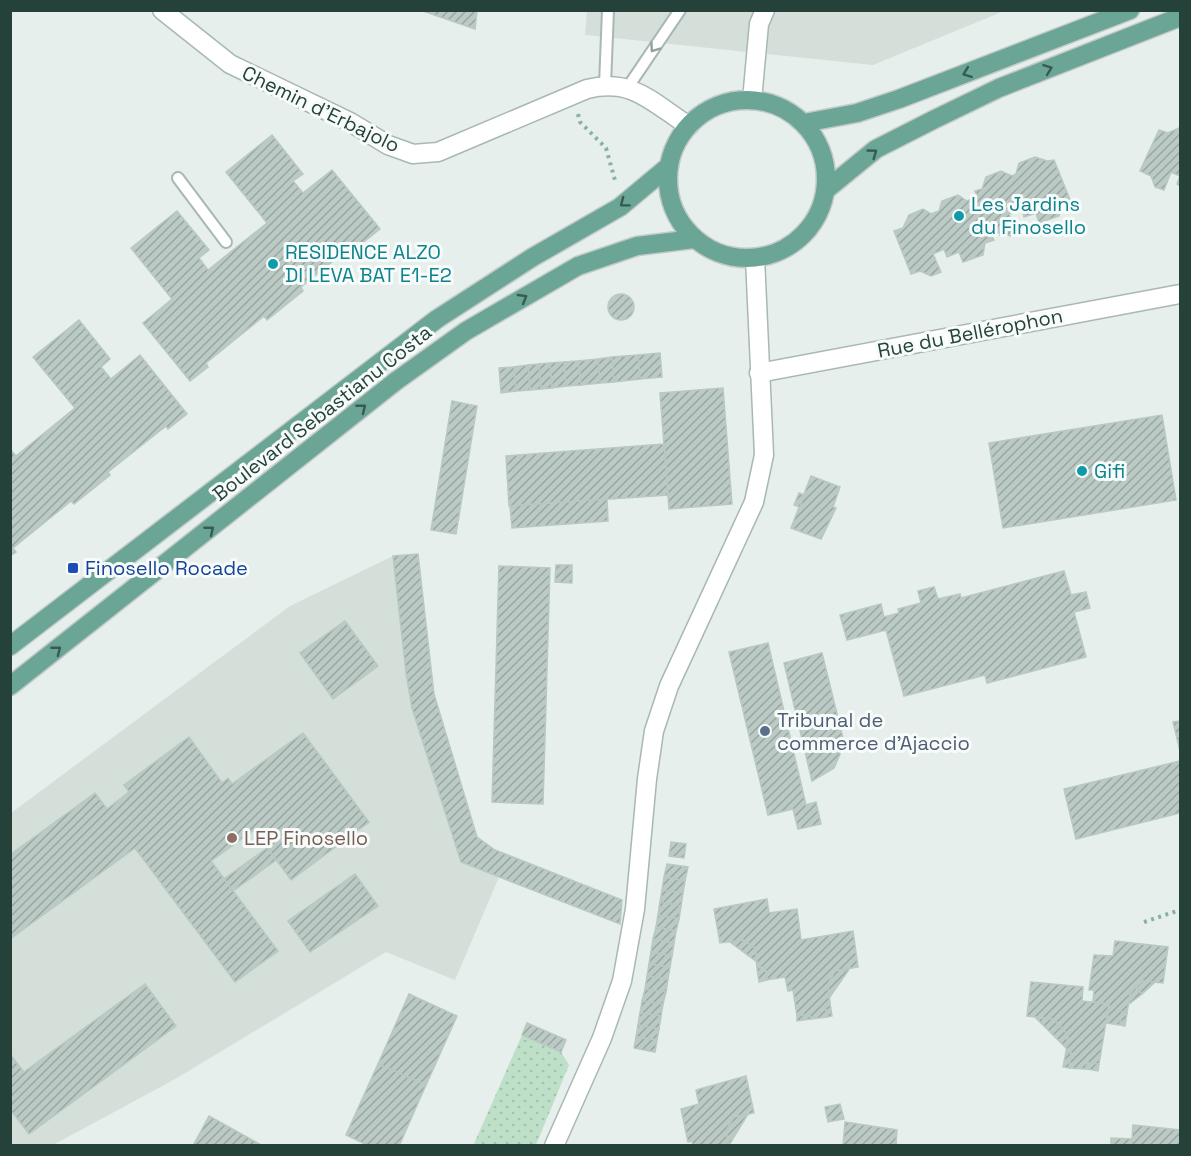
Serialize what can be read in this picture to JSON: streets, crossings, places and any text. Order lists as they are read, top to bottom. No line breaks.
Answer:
{"streets":{"main road":["Boulevard Sebastianu Costa"],"street":["Chemin d'Erbajolo","Rue du Bellérophon"]},"crossings":[["Chemin d'Erbajolo","Boulevard Sebastianu Costa"]],"places":{"other":["Les Jardins du Finosello","RESIDENCE ALZO DI LEVA BAT E1-E2","Gifi","Tribunal de commerce d'Ajaccio","LEP Finosello"],"transit":["Finosello Rocade"]}}
